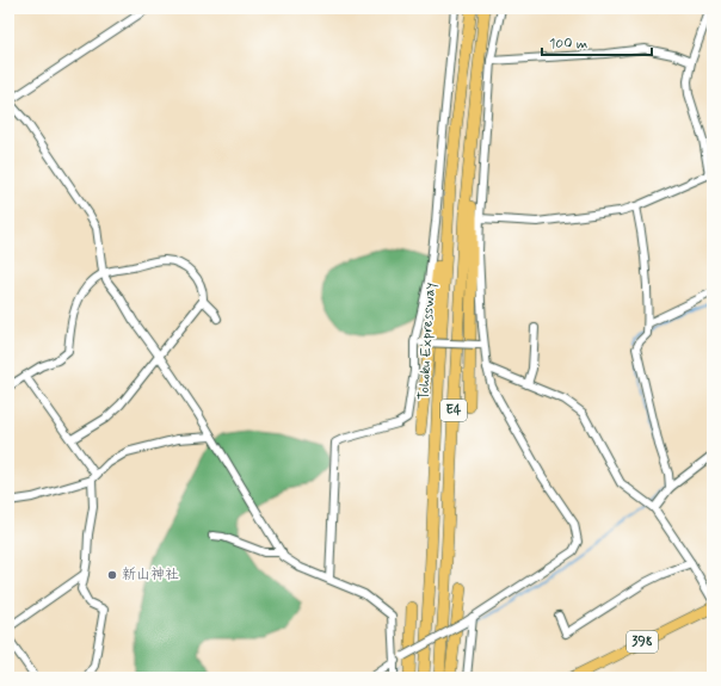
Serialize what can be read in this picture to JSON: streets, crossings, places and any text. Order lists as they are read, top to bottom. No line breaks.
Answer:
{"streets":{"highway":["Tohoku Expressway","E4","398"]},"places":["新山神社"],"scale_bar":"100 m"}
